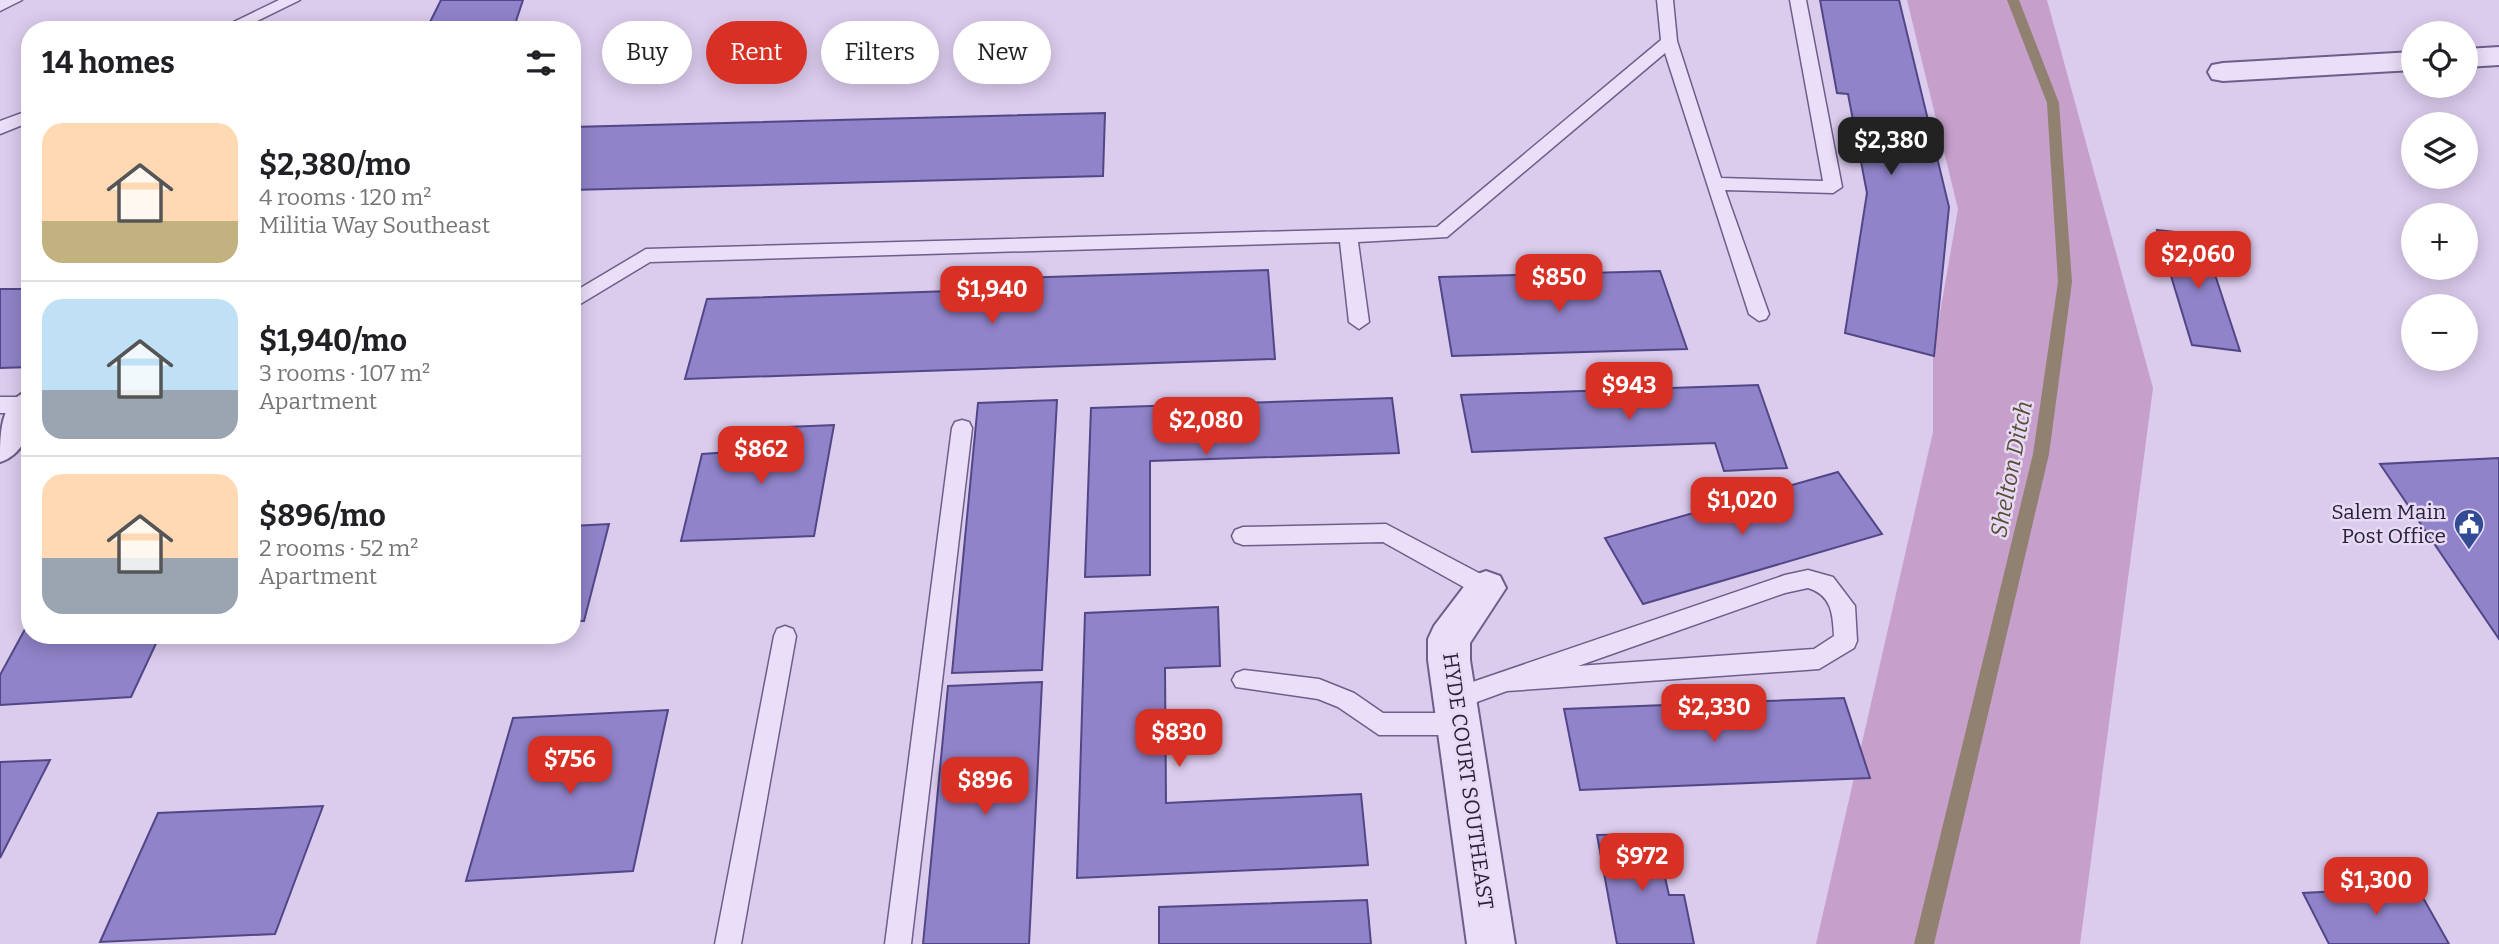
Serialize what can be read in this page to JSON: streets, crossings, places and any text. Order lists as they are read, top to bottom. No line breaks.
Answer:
{"streets":{"street":["HYDE COURT SOUTHEAST"]},"water":["Shelton Ditch"],"places":{"public building":["Salem Main Post Office"]},"page":{"map_buttons":["+","−"],"chip":["Buy","Rent","Filters","New"],"heading":"14 homes","list":[{"name":"$2,380/mo","note":"4 rooms · 120 m² · Militia Way Southeast"},{"name":"$1,940/mo","note":"3 rooms · 107 m² · Apartment"},{"name":"$896/mo","note":"2 rooms · 52 m² · Apartment"}],"price":["$2,380","$2,060","$850","$1,940","$943","$2,080","$862","$1,020","$2,330","$830","$756","$896","$972","$1,300"]}}
